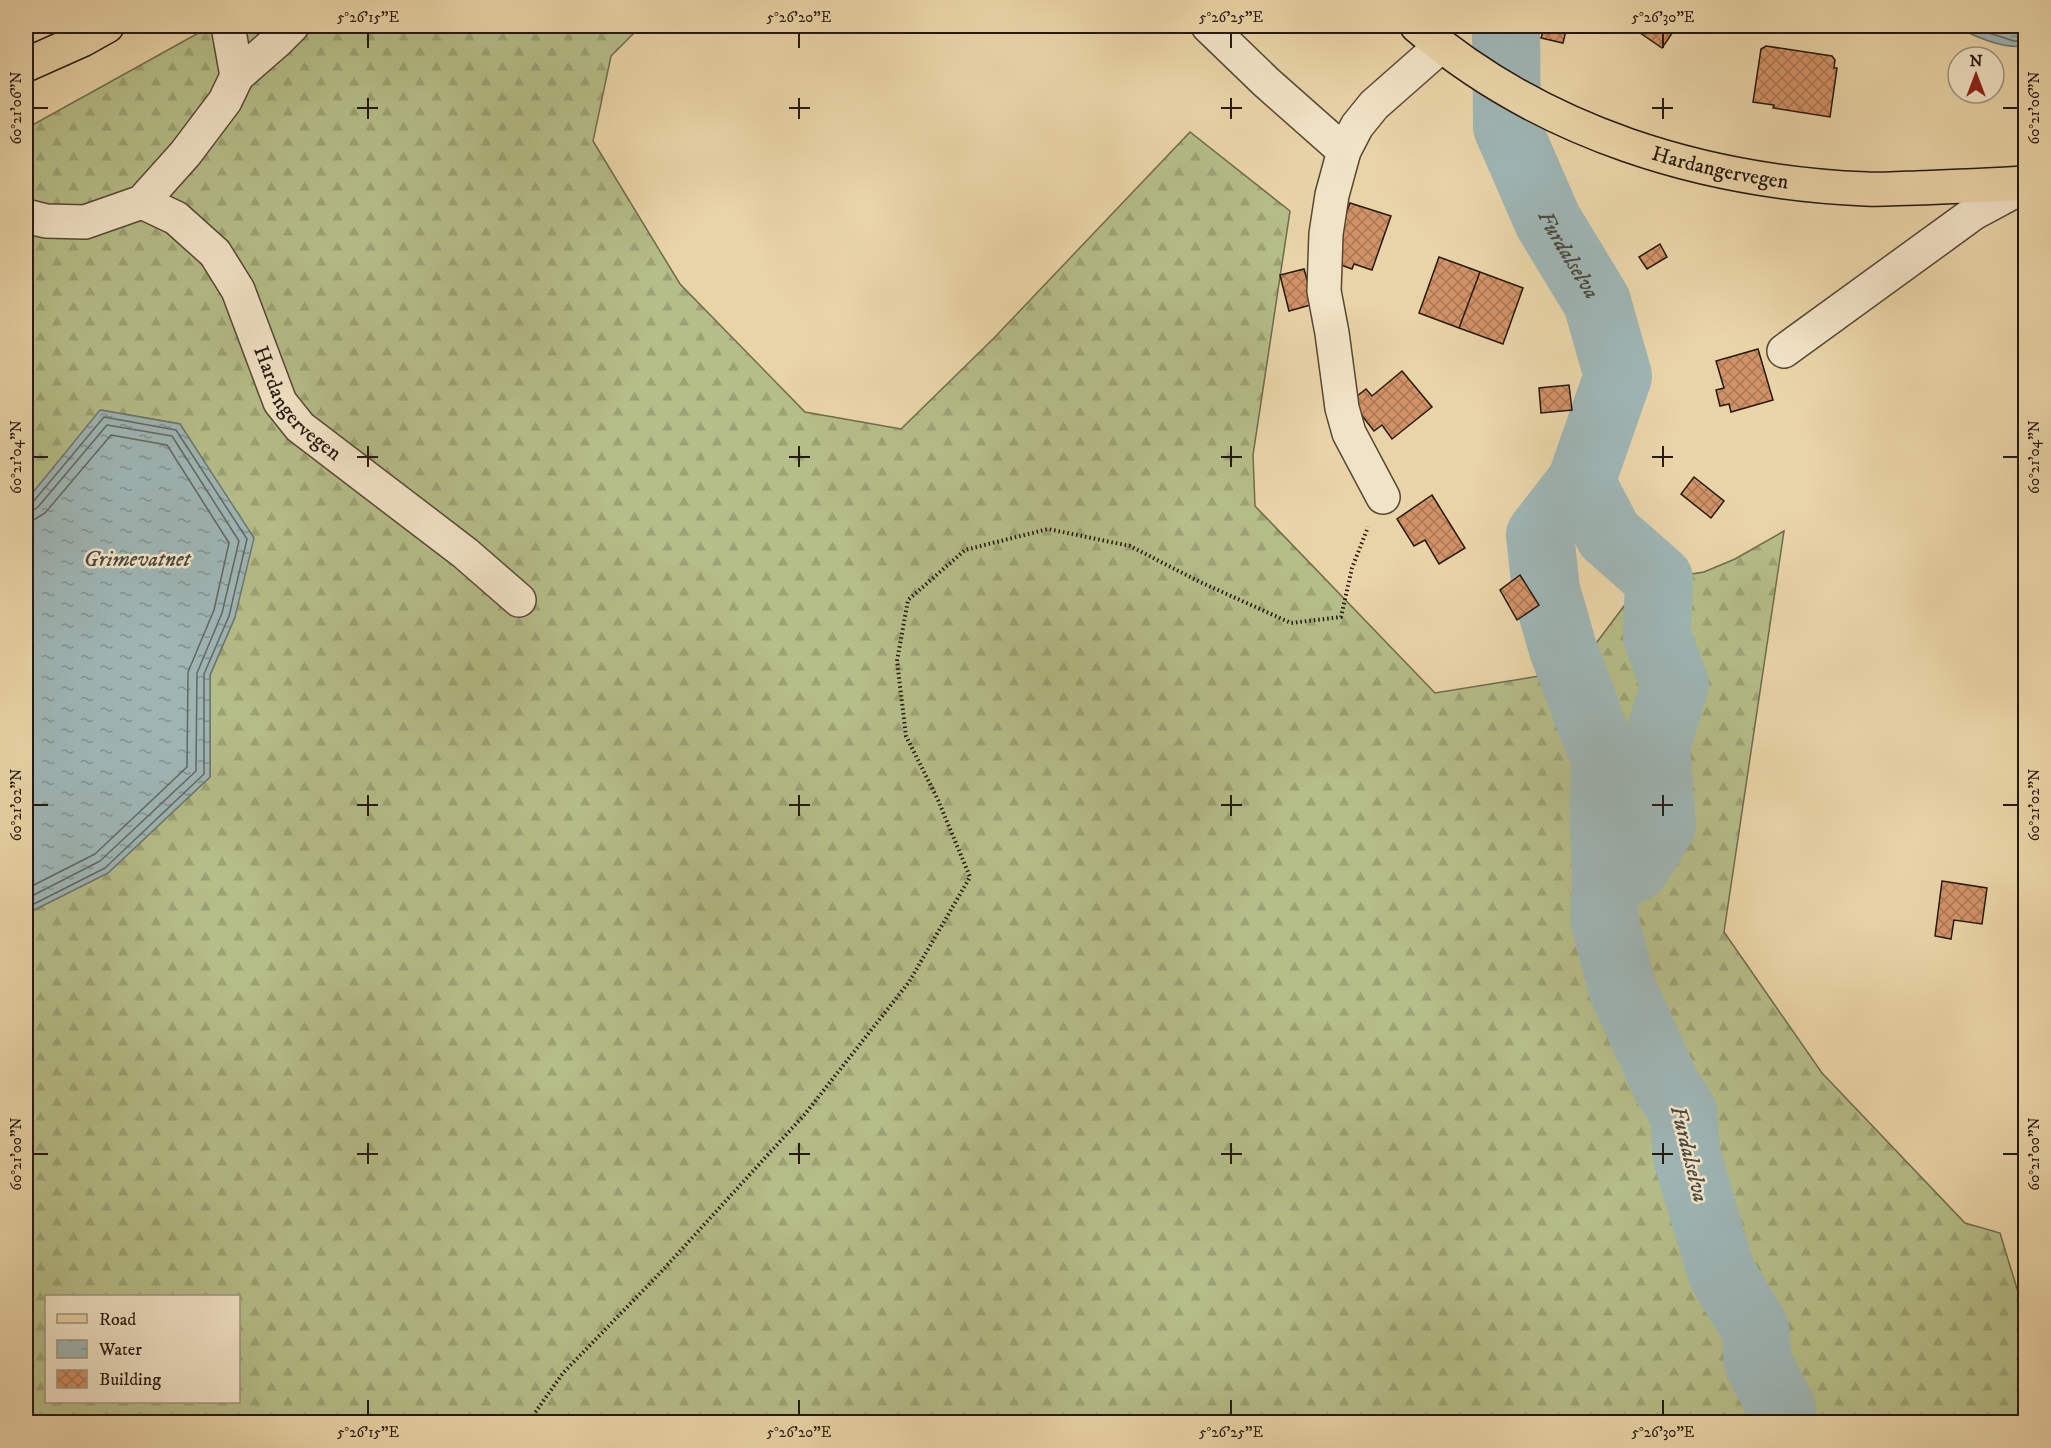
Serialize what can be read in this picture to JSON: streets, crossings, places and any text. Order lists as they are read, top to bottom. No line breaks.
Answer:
{"streets":{"main road":["Hardangervegen"]},"water":["Furdalselva","Grimevatnet"],"legend":["Road","Water","Building"],"north":"top","coordinates":["5°26'15\"E","5°26'20\"E","5°26'25\"E","5°26'30\"E","60°21'06\"N","60°21'04\"N","60°21'02\"N","60°21'00\"N"]}
